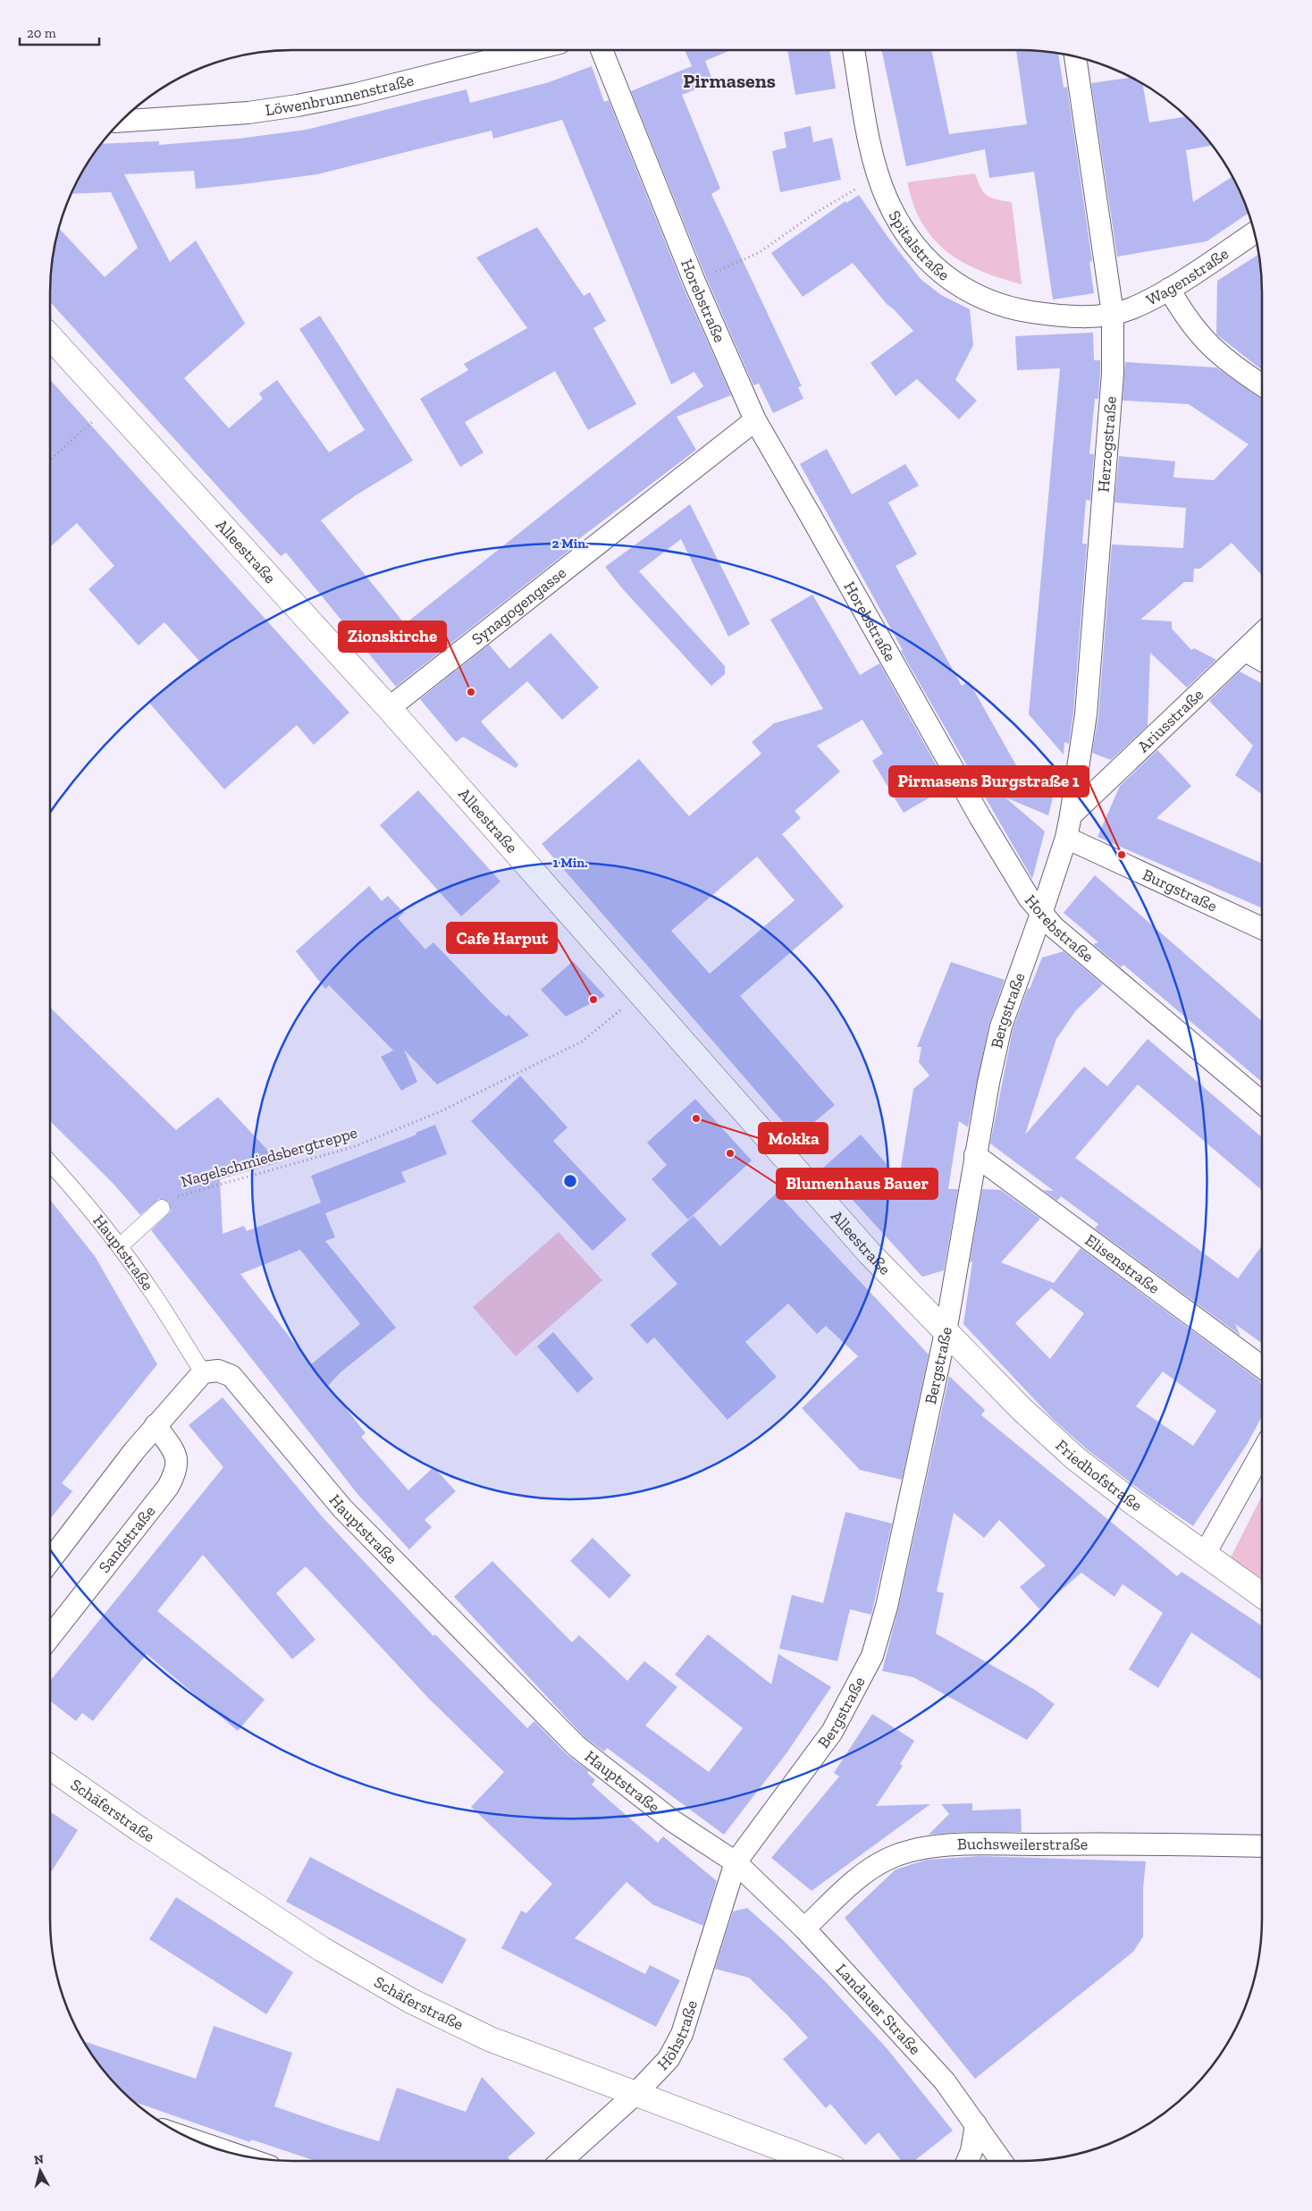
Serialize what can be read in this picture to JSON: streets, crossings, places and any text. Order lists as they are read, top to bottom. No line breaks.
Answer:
{"streets":{"street":["Löwenbrunnenstraße","Spitalstraße","Wagenstraße","Horebstraße","Herzogstraße","Alleestraße","Synagogengasse","Ariusstraße","Burgstraße","Bergstraße","Hauptstraße","Elisenstraße","Friedhofstraße","Sandstraße","Schäferstraße","Buchsweilerstraße","Landauer Straße","Höhstraße"],"path":["Nagelschmiedsbergtreppe"]},"crossings":[["Spitalstraße","Wagenstraße"],["Spitalstraße","Herzogstraße"],["Wagenstraße","Herzogstraße"],["Horebstraße","Synagogengasse"],["Horebstraße","Bergstraße"],["Herzogstraße","Ariusstraße"],["Herzogstraße","Burgstraße"],["Herzogstraße","Bergstraße"],["Alleestraße","Synagogengasse"],["Alleestraße","Bergstraße"],["Alleestraße","Nagelschmiedsbergtreppe"],["Alleestraße","Friedhofstraße"],["Burgstraße","Bergstraße"],["Bergstraße","Hauptstraße"],["Bergstraße","Elisenstraße"],["Bergstraße","Friedhofstraße"],["Bergstraße","Landauer Straße"],["Bergstraße","Höhstraße"],["Hauptstraße","Landauer Straße"],["Hauptstraße","Höhstraße"],["Schäferstraße","Höhstraße"],["Buchsweilerstraße","Landauer Straße"],["Landauer Straße","Höhstraße"]],"districts":["Pirmasens"],"places":["Zionskirche","Pirmasens Burgstraße 1","Cafe Harput","Mokka","Blumenhaus Bauer"],"scale_bar":"20 m","north":"top","rings":["2 Min.","1 Min."]}
